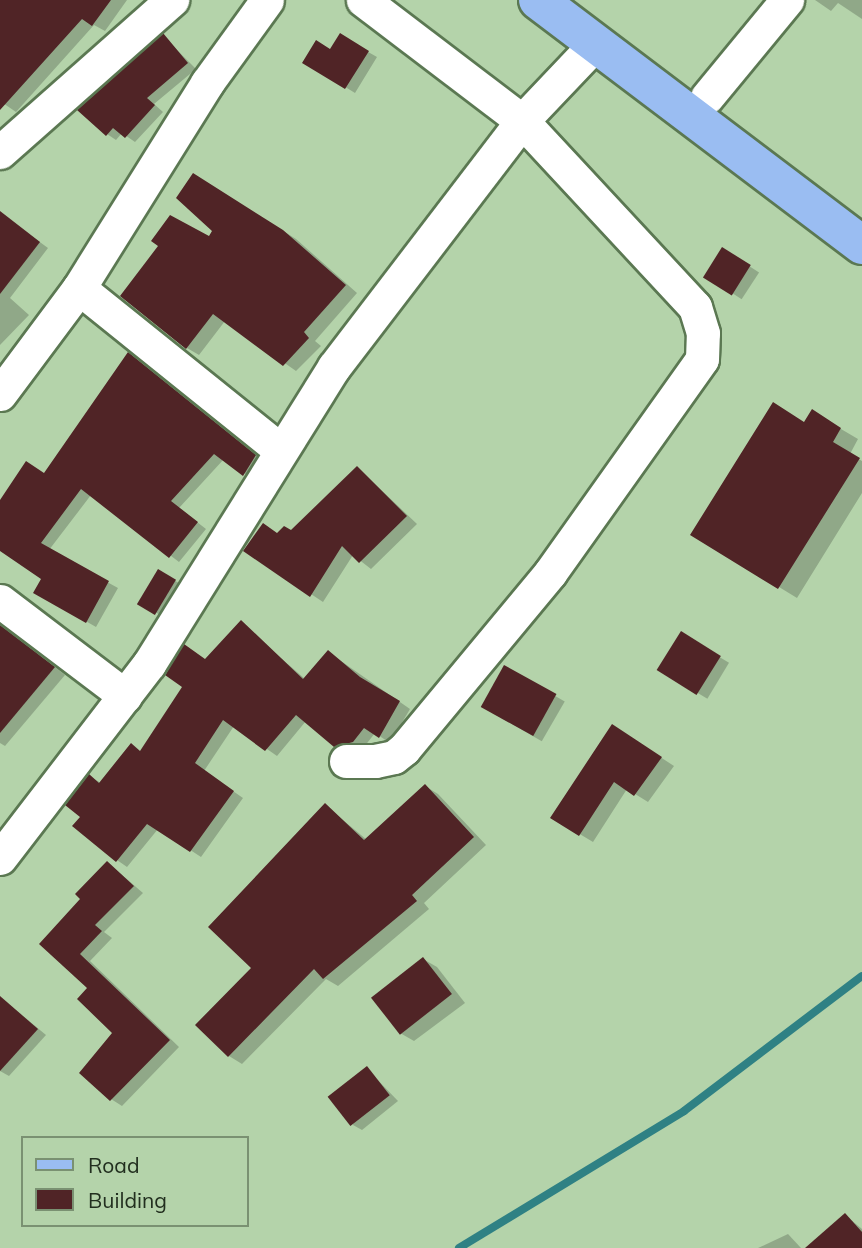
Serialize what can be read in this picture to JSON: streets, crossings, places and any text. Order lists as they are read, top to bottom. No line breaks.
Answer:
{"legend":["Road","Building"]}
